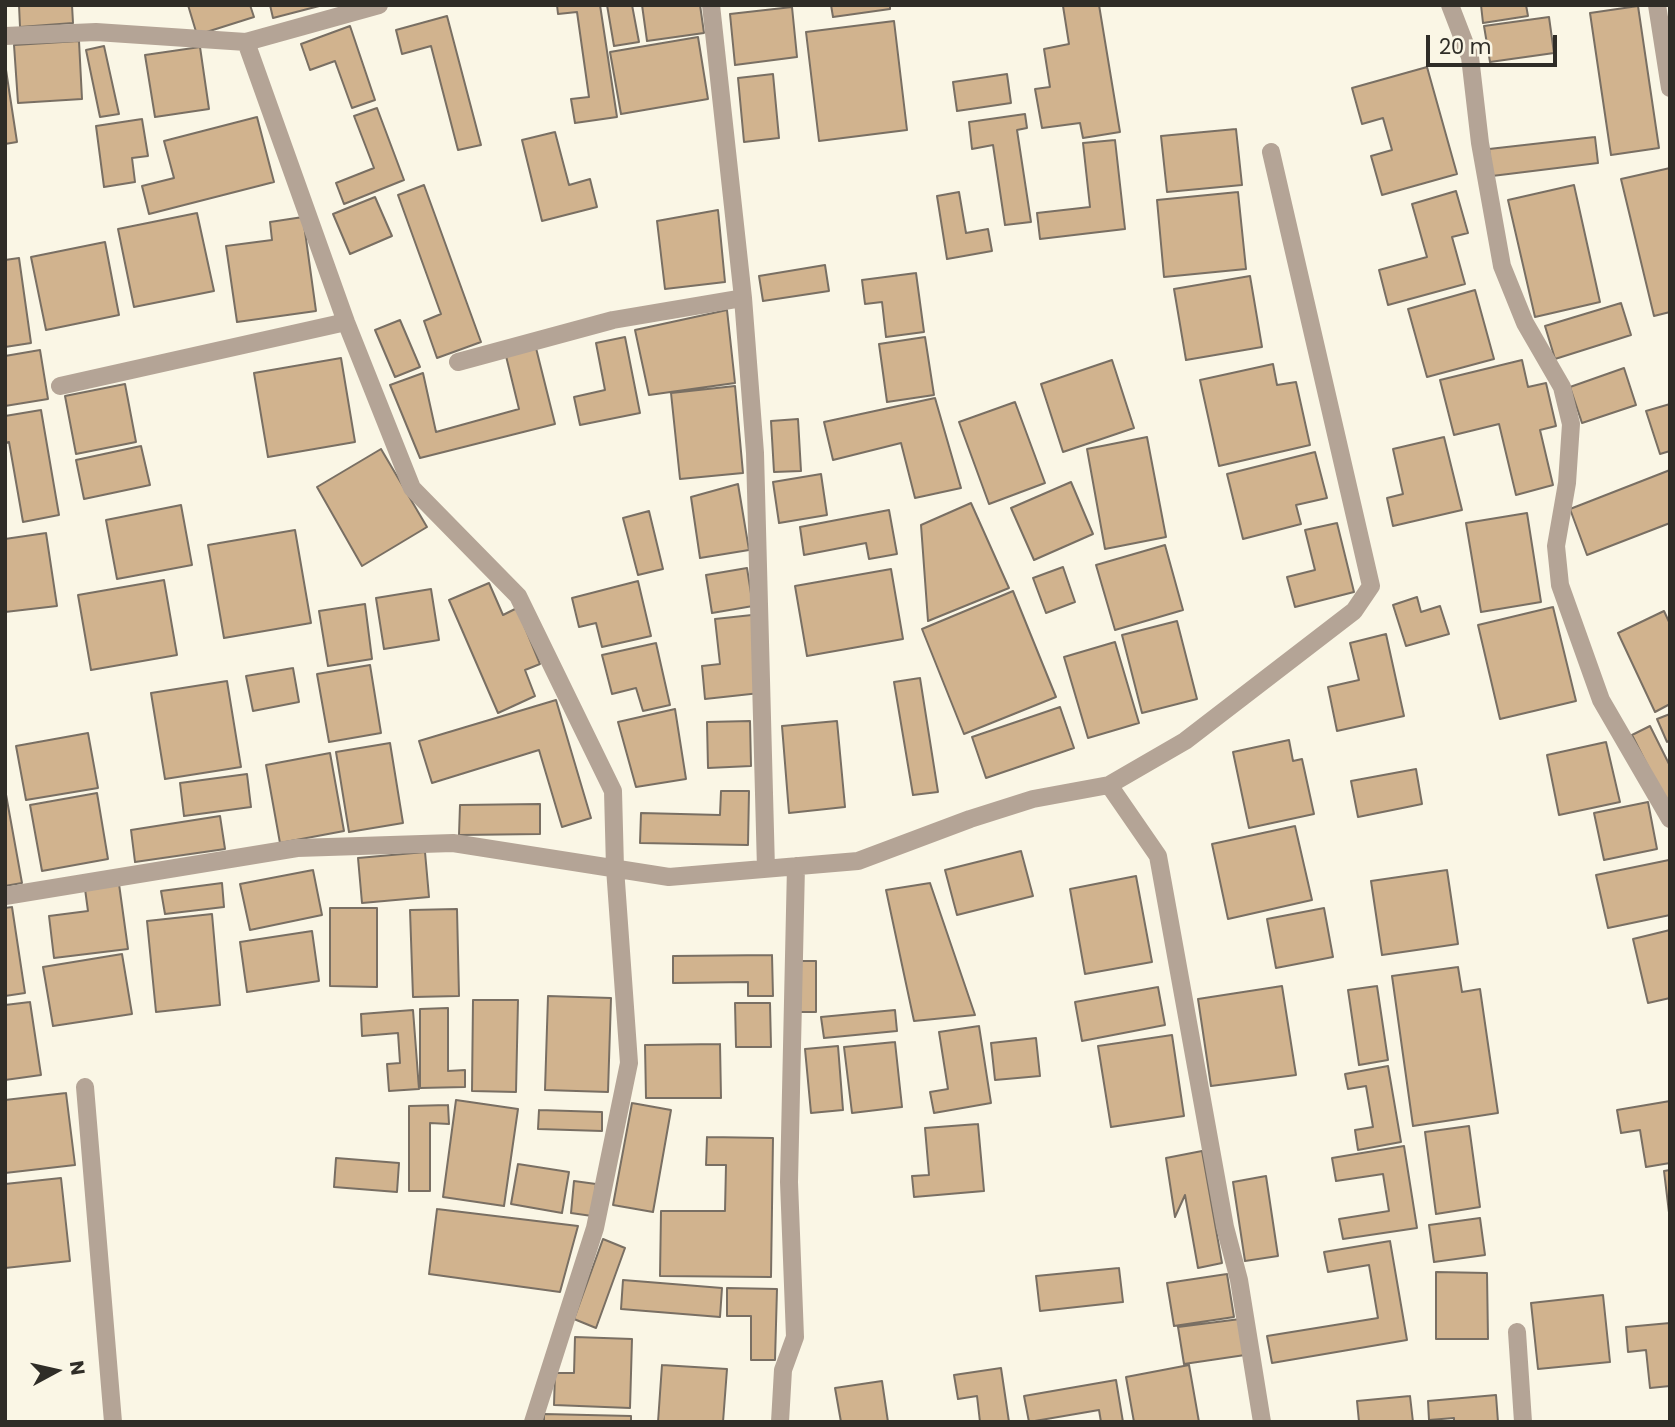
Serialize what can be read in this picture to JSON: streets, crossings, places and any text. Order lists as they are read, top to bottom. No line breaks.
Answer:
{"scale_bar":"20 m","north":"right"}
